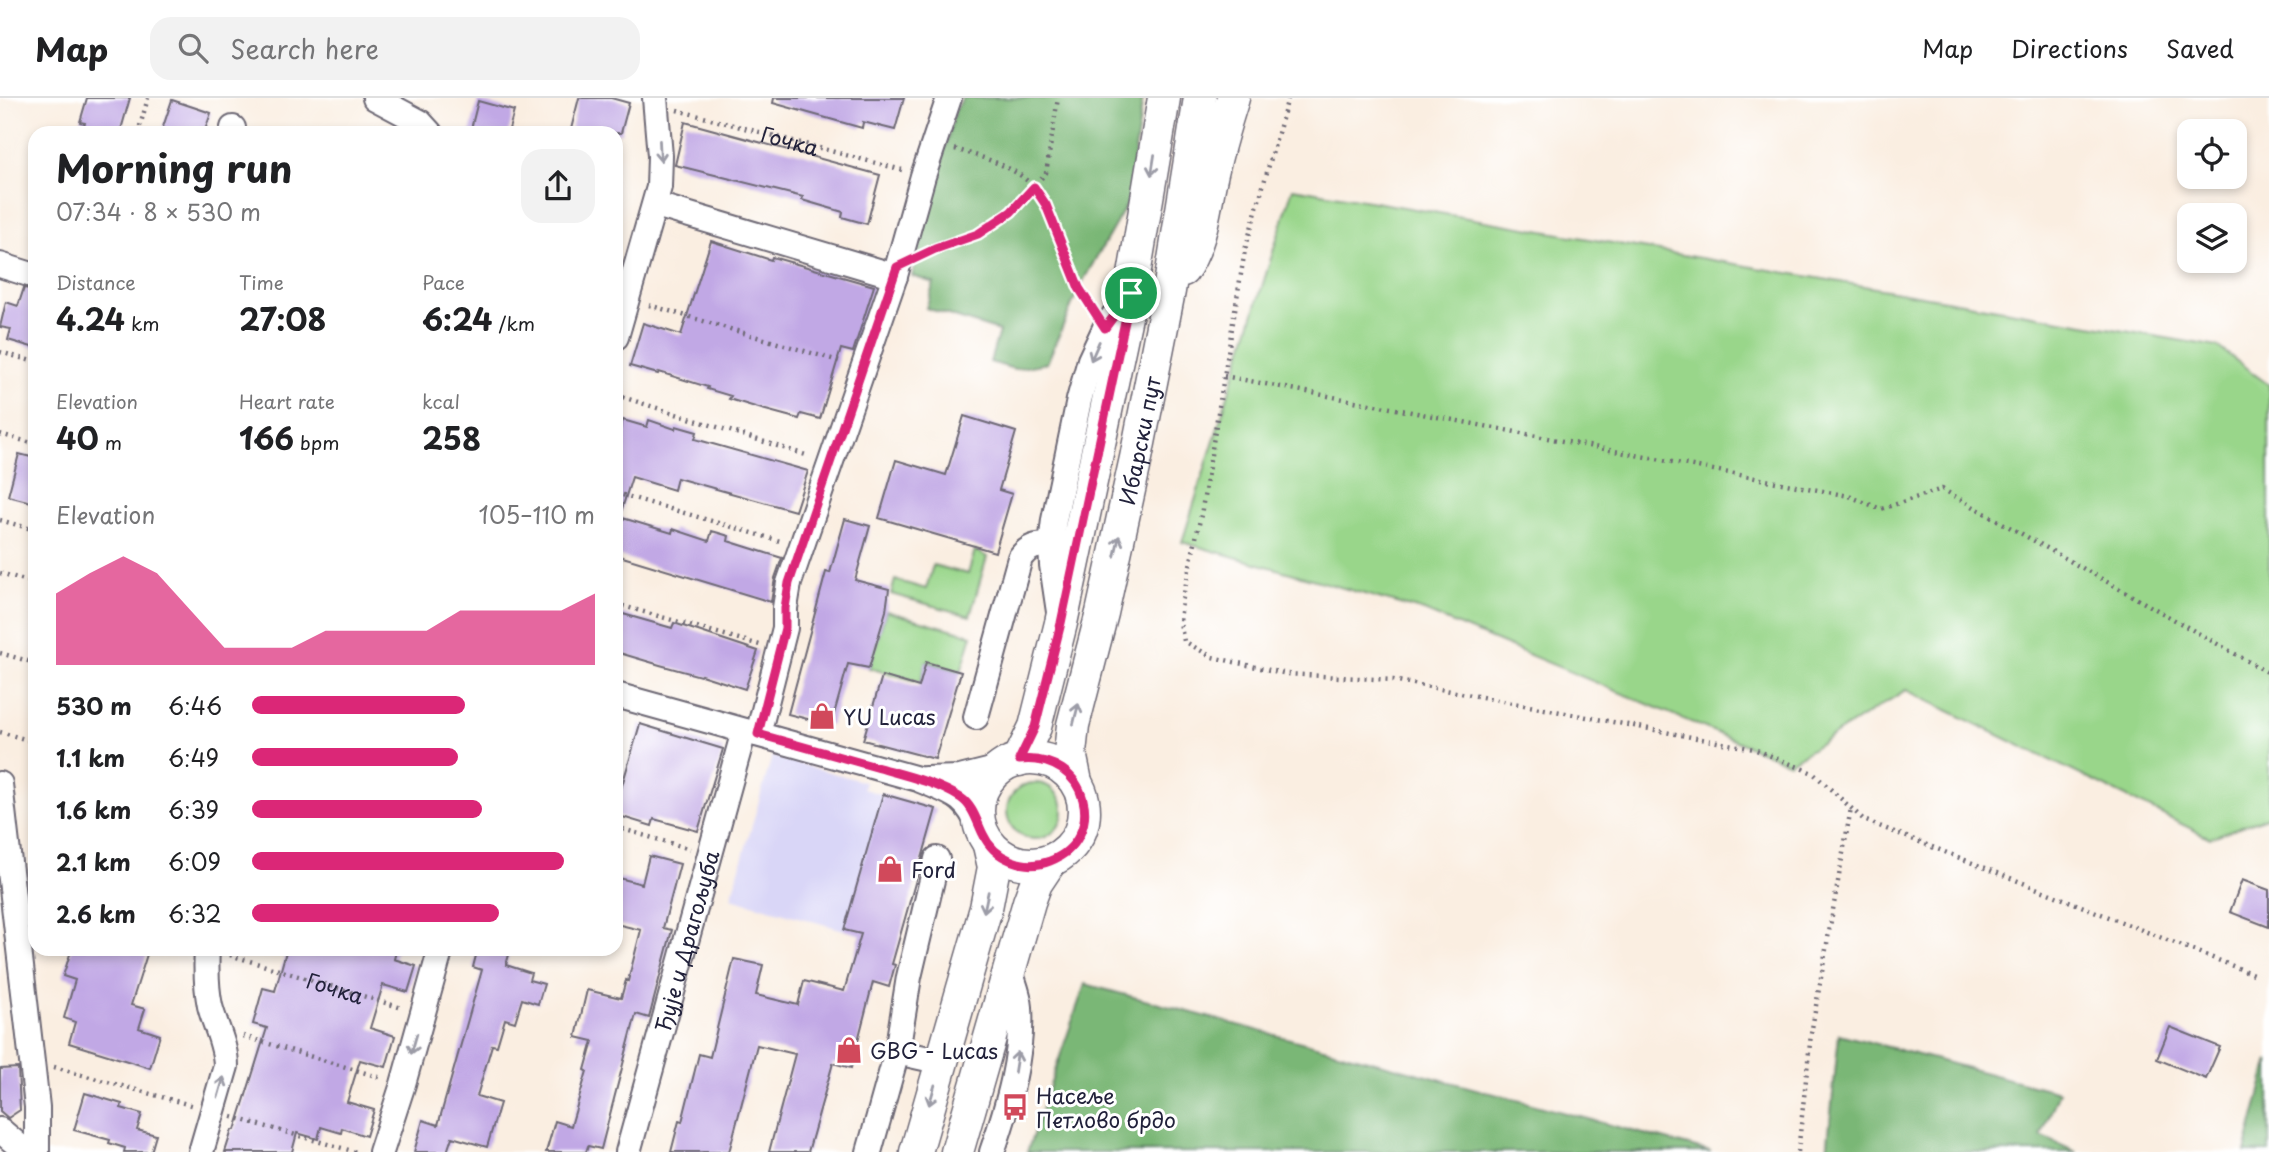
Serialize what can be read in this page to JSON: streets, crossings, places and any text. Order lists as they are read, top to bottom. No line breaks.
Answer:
{"streets":{"main road":["Ибарски пут"],"street":["Ђује и Драгољуба"],"path":["Гочка"]},"crossings":[["Гочка","Ђује и Драгољуба"]],"places":{"shop":["YU Lucas","Ford","GBG - Lucas"],"bus stop":["Насеље Петлово брдо"]},"page":{"header":"Map","search":"Search here","nav":["Map","Directions","Saved"],"heading":["Morning run","07:34 · 8 × 530 m"],"stats":[["Distance","4.24 km"],["Time","27:08"],["Pace","6:24 /km"],["Elevation","40 m"],["Heart rate","166 bpm"],["kcal","258"]],"chart":["Elevation","105–110 m"],"list":[{"name":"530 m","note":"6:46"},{"name":"1.1 km","note":"6:49"},{"name":"1.6 km","note":"6:39"},{"name":"2.1 km","note":"6:09"},{"name":"2.6 km","note":"6:32"}]}}
